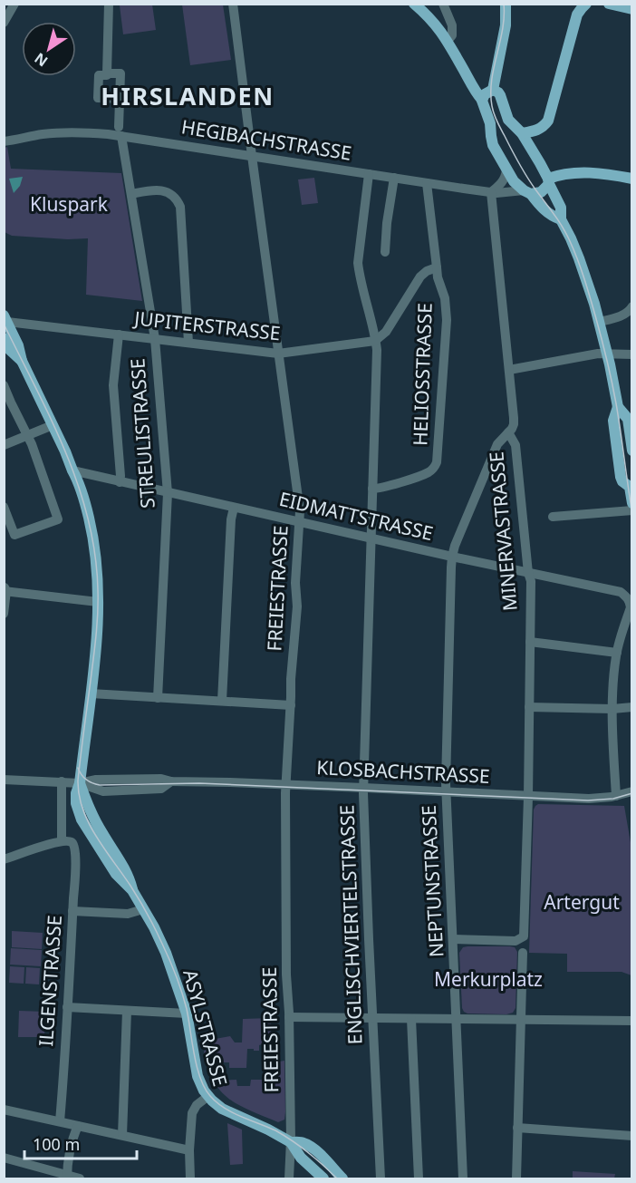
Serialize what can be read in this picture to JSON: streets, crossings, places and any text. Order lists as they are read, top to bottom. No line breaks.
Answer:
{"streets":{"main road":["ASYLSTRASSE"],"street":["HEGIBACHSTRASSE","JUPITERSTRASSE","HELIOSSTRASSE","STREULISTRASSE","EIDMATTSTRASSE","MINERVASTRASSE","FREIESTRASSE","KLOSBACHSTRASSE","NEPTUNSTRASSE","ENGLISCHVIERTELSTRASSE","ILGENSTRASSE"]},"crossings":[["HEGIBACHSTRASSE","HELIOSSTRASSE"],["HEGIBACHSTRASSE","STREULISTRASSE"],["HEGIBACHSTRASSE","MINERVASTRASSE"],["HEGIBACHSTRASSE","FREIESTRASSE"],["HEGIBACHSTRASSE","ENGLISCHVIERTELSTRASSE"],["JUPITERSTRASSE","STREULISTRASSE"],["JUPITERSTRASSE","FREIESTRASSE"],["JUPITERSTRASSE","ENGLISCHVIERTELSTRASSE"],["JUPITERSTRASSE","ASYLSTRASSE"],["HELIOSSTRASSE","ENGLISCHVIERTELSTRASSE"],["STREULISTRASSE","EIDMATTSTRASSE"],["EIDMATTSTRASSE","MINERVASTRASSE"],["EIDMATTSTRASSE","FREIESTRASSE"],["EIDMATTSTRASSE","NEPTUNSTRASSE"],["EIDMATTSTRASSE","ENGLISCHVIERTELSTRASSE"],["EIDMATTSTRASSE","ASYLSTRASSE"],["MINERVASTRASSE","KLOSBACHSTRASSE"],["MINERVASTRASSE","NEPTUNSTRASSE"],["FREIESTRASSE","KLOSBACHSTRASSE"],["KLOSBACHSTRASSE","NEPTUNSTRASSE"],["KLOSBACHSTRASSE","ENGLISCHVIERTELSTRASSE"],["KLOSBACHSTRASSE","ASYLSTRASSE"]],"districts":["HIRSLANDEN"],"parks":["Kluspark","Artergut","Merkurplatz"],"scale_bar":"100 m","north":"bottom left"}
